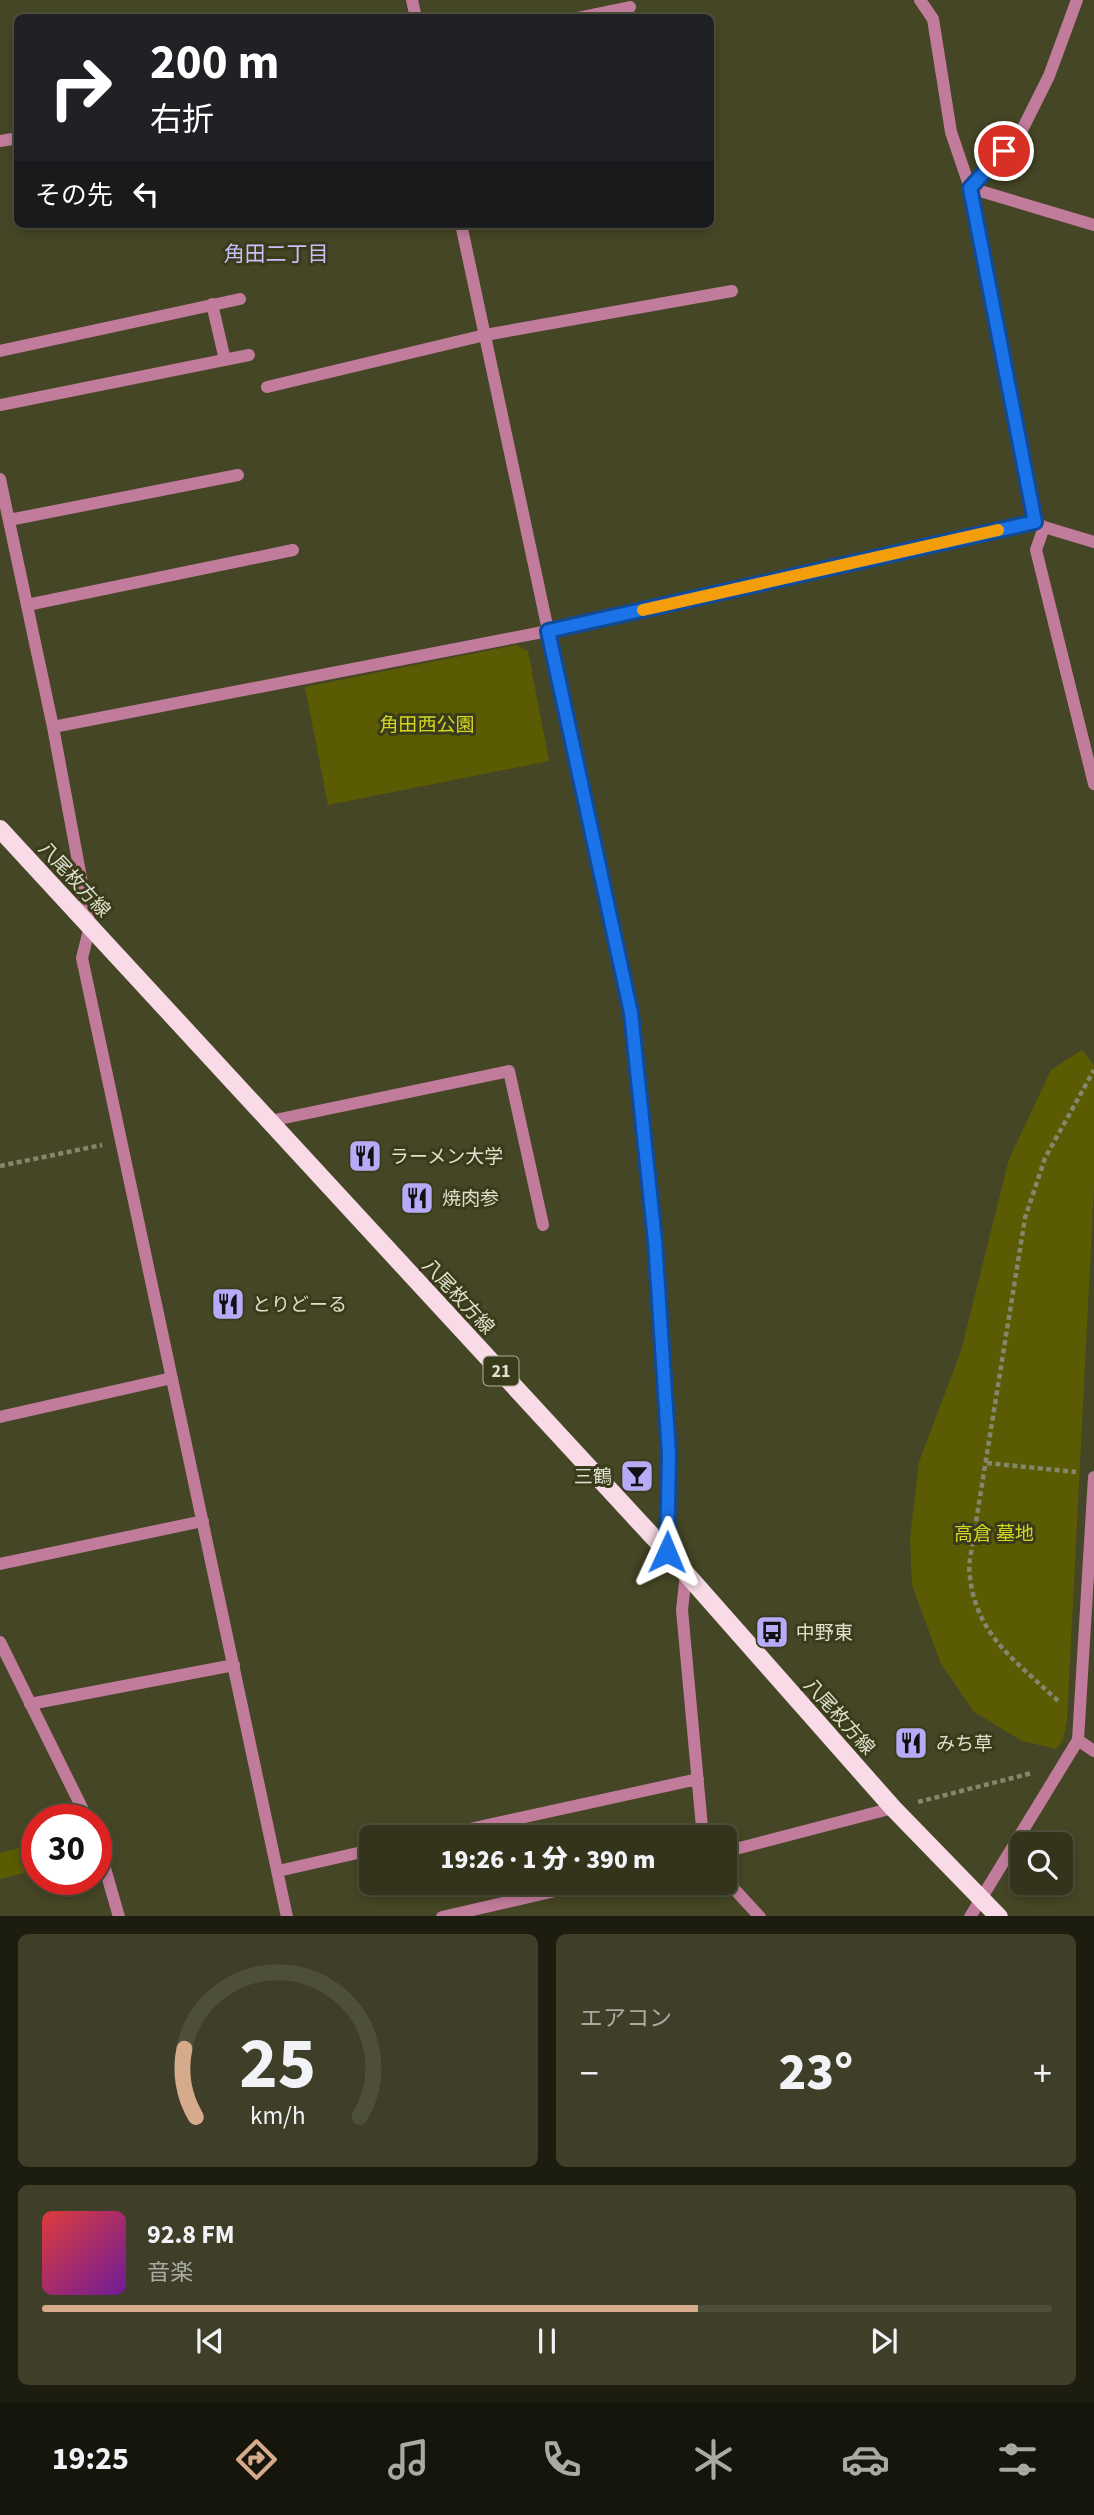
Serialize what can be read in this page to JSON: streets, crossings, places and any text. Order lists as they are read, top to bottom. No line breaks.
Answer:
{"streets":{"main road":["八尾枚方線","21"]},"districts":["角田二丁目"],"parks":["角田西公園","高倉 墓地"],"places":{"restaurant":["ラーメン大学","焼肉参","とりどーる","みち草"],"bar":["三鶴"],"bus stop":["中野東"]},"page":{"turn":["200 m","右折"],"then":"その先","limit":"30","trip":"19:26 · 1 分 · 390 m","tile":"エアコン","heat":["−","23°","+"],"song":["92.8 FM","音楽"],"tabs":"19:25","gauge":["25","km/h"]}}
